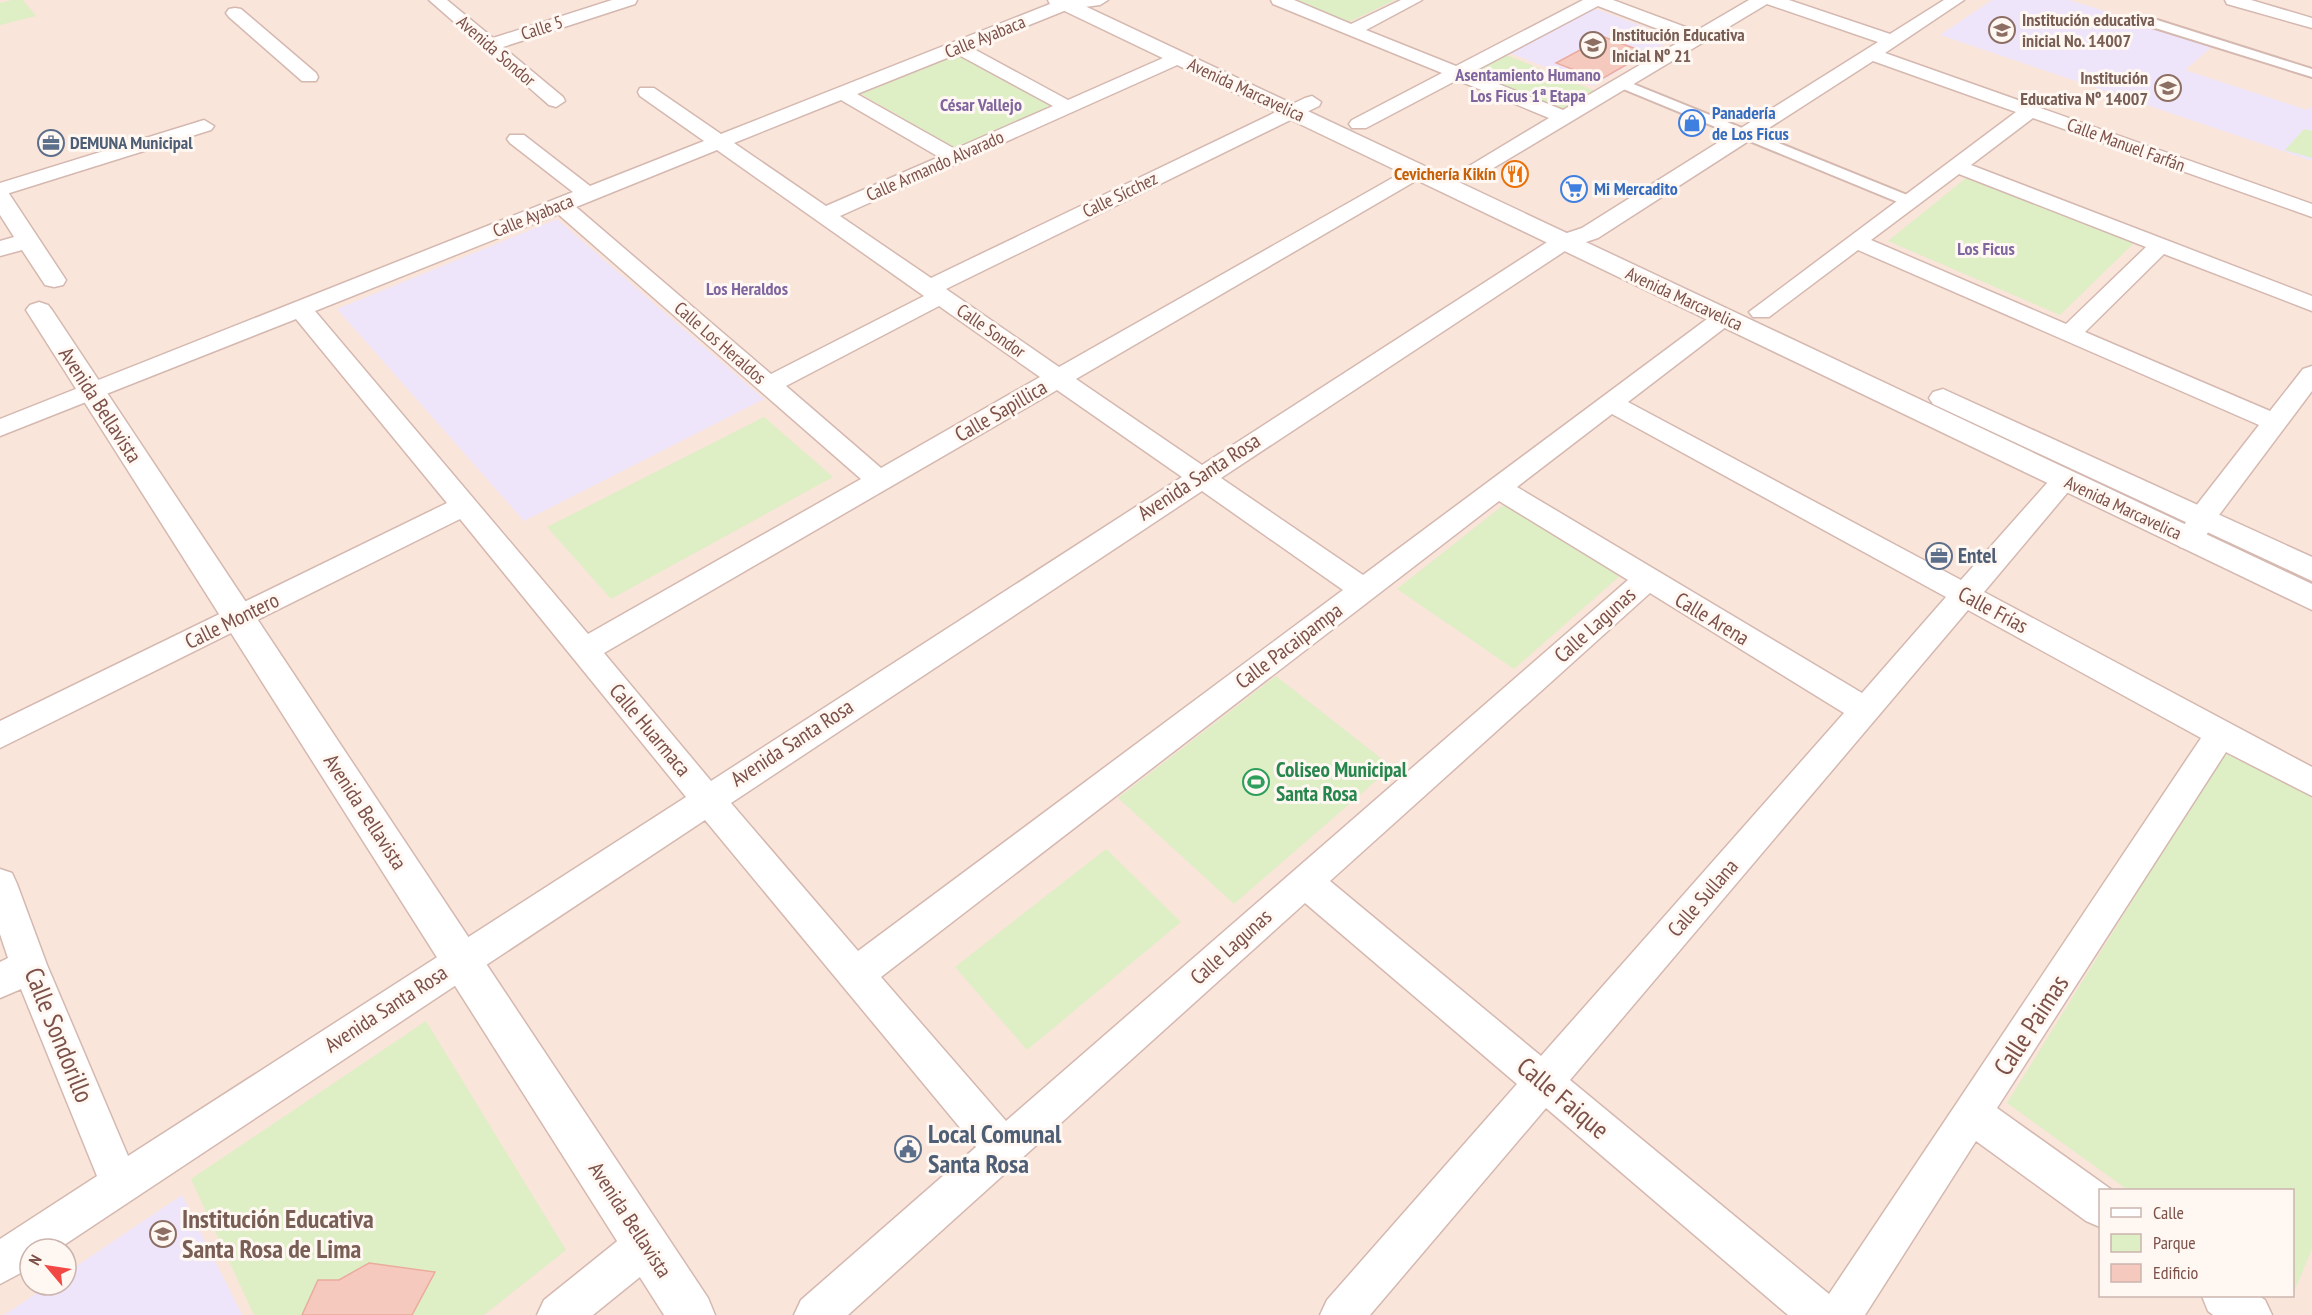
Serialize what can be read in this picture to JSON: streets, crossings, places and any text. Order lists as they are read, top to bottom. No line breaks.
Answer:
{"streets":{"street":["Calle 5","Calle Ayabaca","Avenida Sondor","Avenida Marcavelica","Calle Manuel Farfán","Calle Armando Alvarado","Calle Sícchez","Calle Sondor","Calle Los Heraldos","Avenida Bellavista","Calle Sapillica","Avenida Santa Rosa","Calle Frías","Calle Arena","Calle Montero","Calle Lagunas","Calle Pacaipampa","Calle Huarmaca","Calle Sullana","Calle Paimas","Calle Sondorillo","Calle Faique"]},"crossings":[["Calle 5","Avenida Sondor"],["Calle Ayabaca","Avenida Marcavelica"],["Calle Ayabaca","Calle Sondor"],["Calle Ayabaca","Calle Los Heraldos"],["Calle Ayabaca","Avenida Bellavista"],["Calle Ayabaca","Calle Huarmaca"],["Avenida Marcavelica","Calle Armando Alvarado"],["Avenida Marcavelica","Calle Sícchez"],["Avenida Marcavelica","Calle Sapillica"],["Avenida Marcavelica","Avenida Santa Rosa"],["Avenida Marcavelica","Calle Pacaipampa"],["Avenida Marcavelica","Calle Sullana"],["Calle Manuel Farfán","Avenida Santa Rosa"],["Calle Armando Alvarado","Calle Sondor"],["Calle Sícchez","Calle Sondor"],["Calle Sícchez","Calle Los Heraldos"],["Calle Sondor","Calle Sapillica"],["Calle Sondor","Avenida Santa Rosa"],["Calle Sondor","Calle Pacaipampa"],["Calle Los Heraldos","Calle Sapillica"],["Avenida Bellavista","Avenida Santa Rosa"],["Avenida Bellavista","Calle Montero"],["Calle Sapillica","Calle Huarmaca"],["Avenida Santa Rosa","Calle Huarmaca"],["Avenida Santa Rosa","Calle Sondorillo"],["Calle Frías","Calle Pacaipampa"],["Calle Frías","Calle Sullana"],["Calle Frías","Calle Paimas"],["Calle Arena","Calle Lagunas"],["Calle Arena","Calle Pacaipampa"],["Calle Arena","Calle Sullana"],["Calle Montero","Calle Huarmaca"],["Calle Lagunas","Calle Huarmaca"],["Calle Lagunas","Calle Faique"],["Calle Pacaipampa","Calle Huarmaca"],["Calle Sullana","Calle Faique"]],"districts":["Asentamiento Humano Los Ficus 1ª Etapa","César Vallejo","Los Ficus","Los Heraldos"],"places":{"school or university":["Institución educativa inicial No. 14007","Institución Educativa Inicial Nº 21","Institución Educativa Nº 14007","Institución Educativa Santa Rosa de Lima"],"shop":["Panadería de Los Ficus"],"office":["DEMUNA Municipal","Entel"],"restaurant":["Cevichería Kikín"],"supermarket":["Mi Mercadito"],"sports":["Coliseo Municipal Santa Rosa"],"public building":["Local Comunal Santa Rosa"]},"legend":["Calle","Parque","Edificio"],"north":"top left"}
